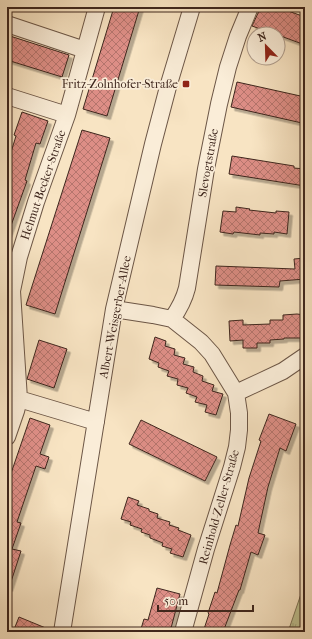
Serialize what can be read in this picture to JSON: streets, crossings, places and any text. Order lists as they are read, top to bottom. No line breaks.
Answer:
{"streets":{"street":["Slevogtstraße","Helmut-Becker-Straße","Albert-Weisgerber-Allee","Reinhold-Zeller-Straße"]},"crossings":[["Slevogtstraße","Reinhold-Zeller-Straße"],["Albert-Weisgerber-Allee","Reinhold-Zeller-Straße"]],"places":{"transit":["Fritz-Zolnhofer-Straße"]},"scale_bar":"50 m","north":"top left"}
